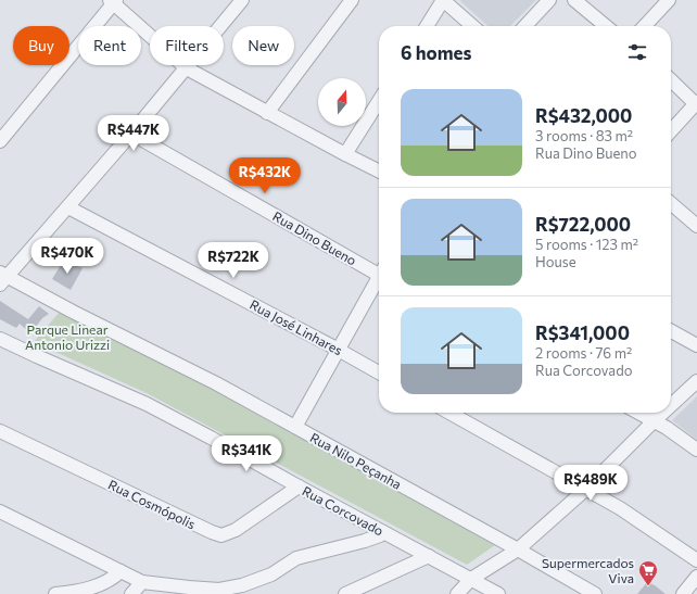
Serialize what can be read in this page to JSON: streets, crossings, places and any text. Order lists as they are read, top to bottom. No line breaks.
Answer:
{"streets":{"street":["Rua Dino Bueno","Rua José Linhares","Rua Nilo Peçanha","Rua Cosmópolis","Rua Corcovado"]},"crossings":[["Rua Cosmópolis","Rua Corcovado"]],"parks":["Parque Linear Antonio Urizzi"],"places":{"supermarket":["Supermercados Viva"]},"north":"top","page":{"chip":["Buy","Rent","Filters","New"],"heading":"6 homes","list":[{"name":"R$432,000","note":"3 rooms · 83 m² · Rua Dino Bueno"},{"name":"R$722,000","note":"5 rooms · 123 m² · House"},{"name":"R$341,000","note":"2 rooms · 76 m² · Rua Corcovado"}],"price":["R$447K","R$432K","R$470K","R$722K","R$341K","R$489K"]}}
